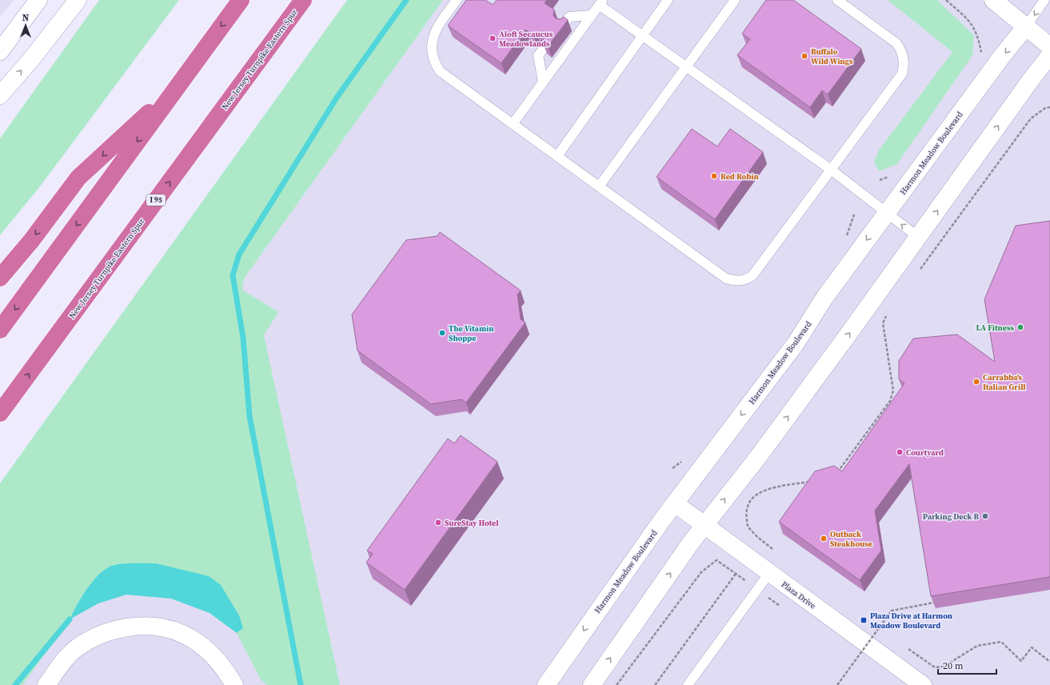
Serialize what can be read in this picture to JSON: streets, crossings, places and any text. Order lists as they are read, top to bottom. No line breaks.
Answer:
{"streets":{"highway":["New Jersey Turnpike Eastern Spur","I 95"],"street":["Harmon Meadow Boulevard","Plaza Drive"]},"crossings":[["Harmon Meadow Boulevard","Plaza Drive"]],"places":{"other":["Aloft Secaucus Meadowlands","Buffalo Wild Wings","Red Robin","LA Fitness","The Vitamin Shoppe","Carrabba's Italian Grill","Courtyard","Parking Deck B","SureStay Hotel","Outback Steakhouse"],"transit":["Plaza Drive at Harmon Meadow Boulevard"]},"scale_bar":"20 m","north":"top"}
